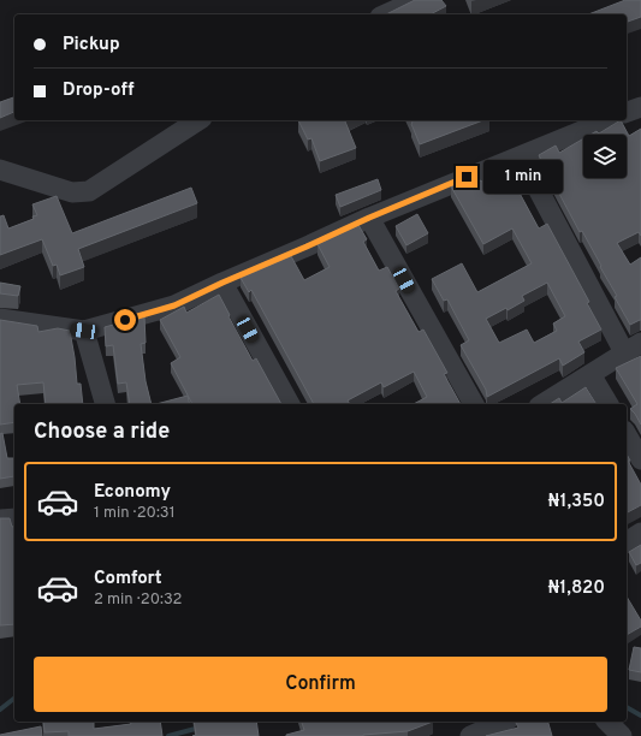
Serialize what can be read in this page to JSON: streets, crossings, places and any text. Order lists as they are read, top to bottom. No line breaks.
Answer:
{"page":{"banner":["Pickup","Drop-off"],"bubble":"1 min","heading":"Choose a ride","list":[{"name":"Economy","note":"1 min · 20:31","value":"₦1,350"},{"name":"Comfort","note":"2 min · 20:32","value":"₦1,820"}],"buttons":"Confirm"}}
